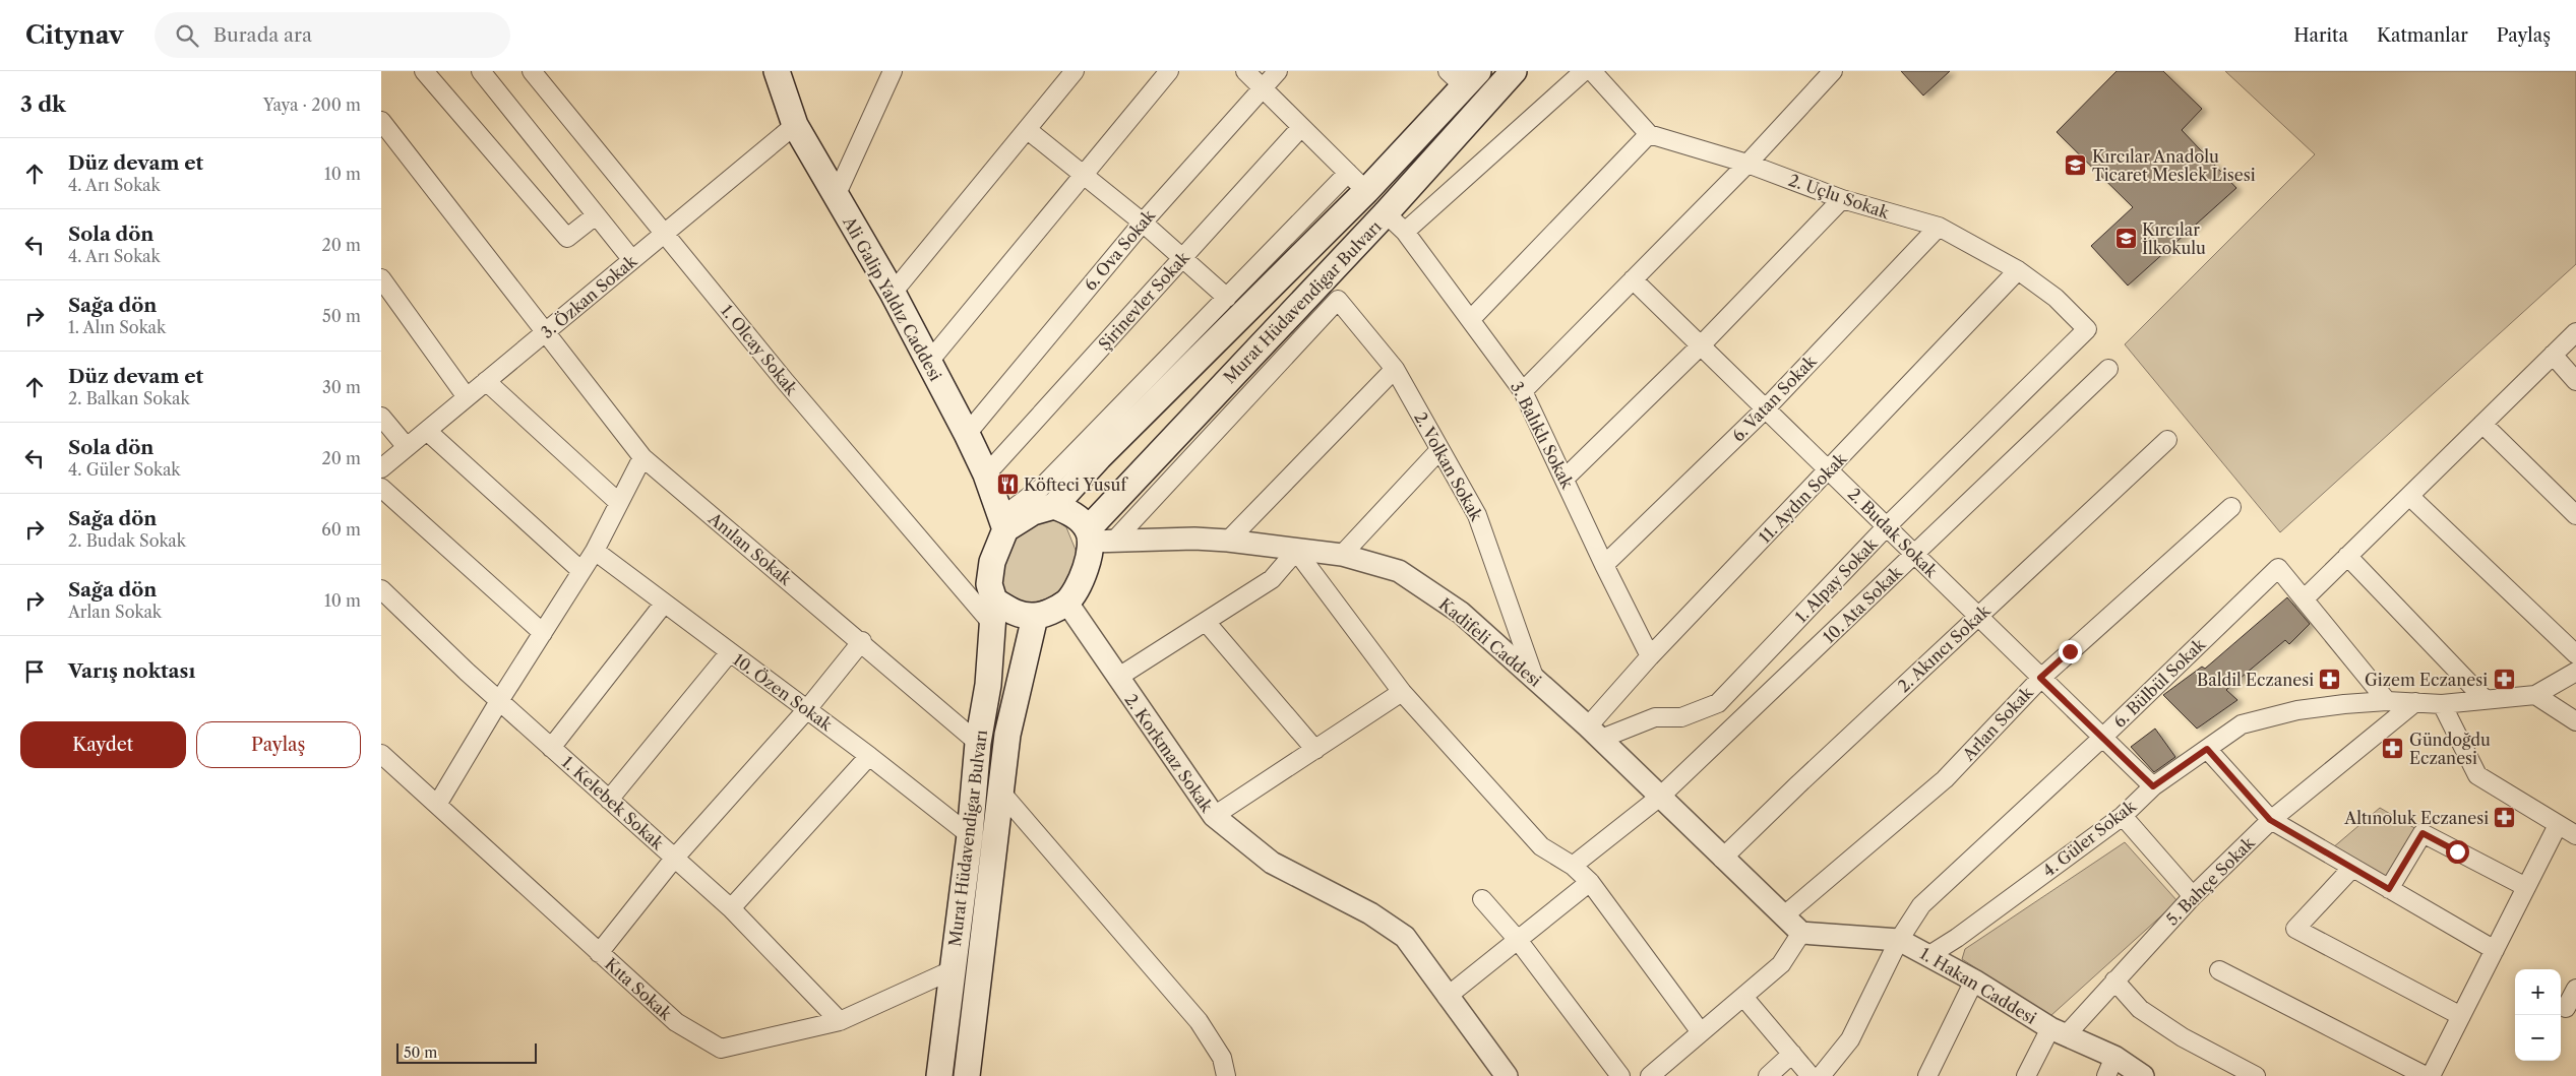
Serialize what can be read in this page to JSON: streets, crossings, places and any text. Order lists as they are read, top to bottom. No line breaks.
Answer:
{"streets":{"main road":["Ali Galip Yaldız Caddesi","Murat Hüdavendigar Bulvarı"],"street":["2. Uçlu Sokak","6. Ova Sokak","3. Özkan Sokak","Şirinevler Sokak","1. Olcay Sokak","6. Vatan Sokak","3. Balıklı Sokak","2. Volkan Sokak","11. Aydın Sokak","2. Budak Sokak","Anılan Sokak","1. Alpay Sokak","10. Ata Sokak","Kadifeli Caddesi","2. Akıncı Sokak","6. Bülbül Sokak","10. Özen Sokak","Arlan Sokak","2. Korkmaz Sokak","1. Kelebek Sokak","4. Güler Sokak","5. Bahçe Sokak","1. Hakan Caddesi","Kıta Sokak"]},"crossings":[["2. Uçlu Sokak","6. Vatan Sokak"],["2. Uçlu Sokak","11. Aydın Sokak"],["2. Uçlu Sokak","1. Alpay Sokak"],["6. Ova Sokak","Ali Galip Yaldız Caddesi"],["3. Özkan Sokak","Ali Galip Yaldız Caddesi"],["3. Özkan Sokak","1. Olcay Sokak"],["3. Özkan Sokak","Anılan Sokak"],["Ali Galip Yaldız Caddesi","Şirinevler Sokak"],["Ali Galip Yaldız Caddesi","Murat Hüdavendigar Bulvarı"],["Ali Galip Yaldız Caddesi","1. Olcay Sokak"],["Ali Galip Yaldız Caddesi","2. Volkan Sokak"],["Ali Galip Yaldız Caddesi","Kadifeli Caddesi"],["Ali Galip Yaldız Caddesi","2. Korkmaz Sokak"],["Murat Hüdavendigar Bulvarı","1. Olcay Sokak"],["Murat Hüdavendigar Bulvarı","3. Balıklı Sokak"],["Murat Hüdavendigar Bulvarı","2. Volkan Sokak"],["Murat Hüdavendigar Bulvarı","Anılan Sokak"],["Murat Hüdavendigar Bulvarı","Kadifeli Caddesi"],["Murat Hüdavendigar Bulvarı","10. Özen Sokak"],["Murat Hüdavendigar Bulvarı","2. Korkmaz Sokak"],["Murat Hüdavendigar Bulvarı","Kıta Sokak"],["1. Olcay Sokak","2. Volkan Sokak"],["1. Olcay Sokak","Kadifeli Caddesi"],["1. Olcay Sokak","2. Korkmaz Sokak"],["6. Vatan Sokak","3. Balıklı Sokak"],["6. Vatan Sokak","2. Budak Sokak"],["3. Balıklı Sokak","11. Aydın Sokak"],["2. Volkan Sokak","Kadifeli Caddesi"],["2. Volkan Sokak","2. Korkmaz Sokak"],["11. Aydın Sokak","2. Budak Sokak"],["11. Aydın Sokak","1. Alpay Sokak"],["11. Aydın Sokak","Kadifeli Caddesi"],["2. Budak Sokak","1. Alpay Sokak"],["2. Budak Sokak","10. Ata Sokak"],["2. Budak Sokak","2. Akıncı Sokak"],["2. Budak Sokak","6. Bülbül Sokak"],["2. Budak Sokak","Arlan Sokak"],["2. Budak Sokak","4. Güler Sokak"],["1. Alpay Sokak","Kadifeli Caddesi"],["10. Ata Sokak","Kadifeli Caddesi"],["Kadifeli Caddesi","2. Akıncı Sokak"],["Kadifeli Caddesi","Arlan Sokak"],["Kadifeli Caddesi","2. Korkmaz Sokak"],["Kadifeli Caddesi","1. Hakan Caddesi"],["6. Bülbül Sokak","4. Güler Sokak"],["6. Bülbül Sokak","1. Hakan Caddesi"],["1. Kelebek Sokak","Kıta Sokak"],["4. Güler Sokak","5. Bahçe Sokak"],["4. Güler Sokak","1. Hakan Caddesi"],["5. Bahçe Sokak","1. Hakan Caddesi"]],"places":{"school or university":["Kırcılar Anadolu Ticaret Meslek Lisesi","Kırcılar İlkokulu"],"restaurant":["Köfteci Yusuf"],"pharmacy":["Baldil Eczanesi","Gizem Eczanesi","Gündoğdu Eczanesi","Altınoluk Eczanesi"]},"scale_bar":"50 m","page":{"header":"Citynav","search":"Burada ara","nav":["Harita","Katmanlar","Paylaş"],"heading":["3 dk","Yaya · 200 m"],"list":[["Düz devam et","4. Arı Sokak","10 m"],["Sola dön","4. Arı Sokak","20 m"],["Sağa dön","1. Alın Sokak","50 m"],["Düz devam et","2. Balkan Sokak","30 m"],["Sola dön","4. Güler Sokak","20 m"],["Sağa dön","2. Budak Sokak","60 m"],["Sağa dön","Arlan Sokak","10 m"],"Varış noktası"],"buttons":["Kaydet","Paylaş"],"map_buttons":["+","−"],"scale":"50 m"}}
